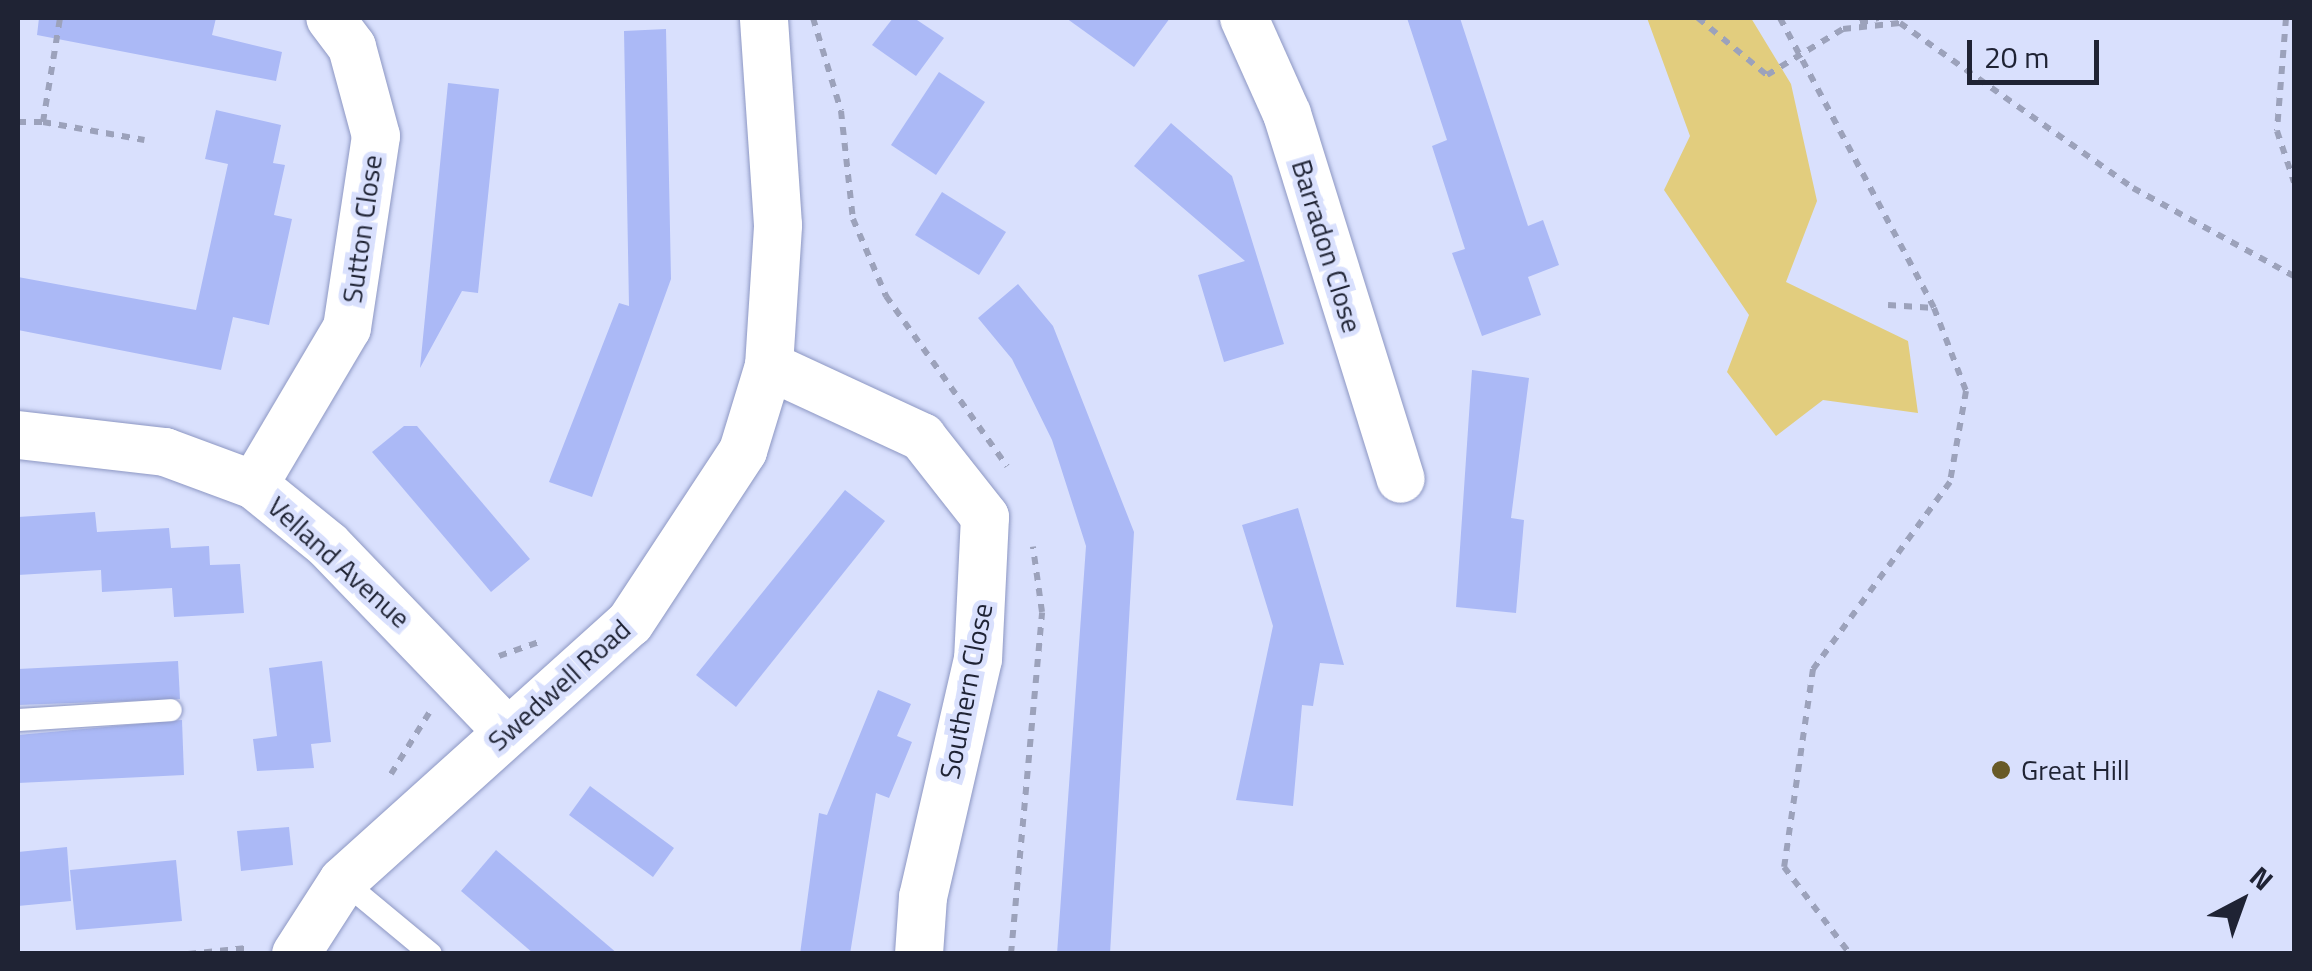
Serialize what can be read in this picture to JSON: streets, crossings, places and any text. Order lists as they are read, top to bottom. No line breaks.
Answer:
{"streets":{"street":["Sutton Close","Barradon Close","Velland Avenue","Swedwell Road","Southern Close"]},"crossings":[["Sutton Close","Velland Avenue"],["Velland Avenue","Swedwell Road"],["Swedwell Road","Southern Close"]],"places":["Great Hill"],"scale_bar":"20 m","north":"top right"}
